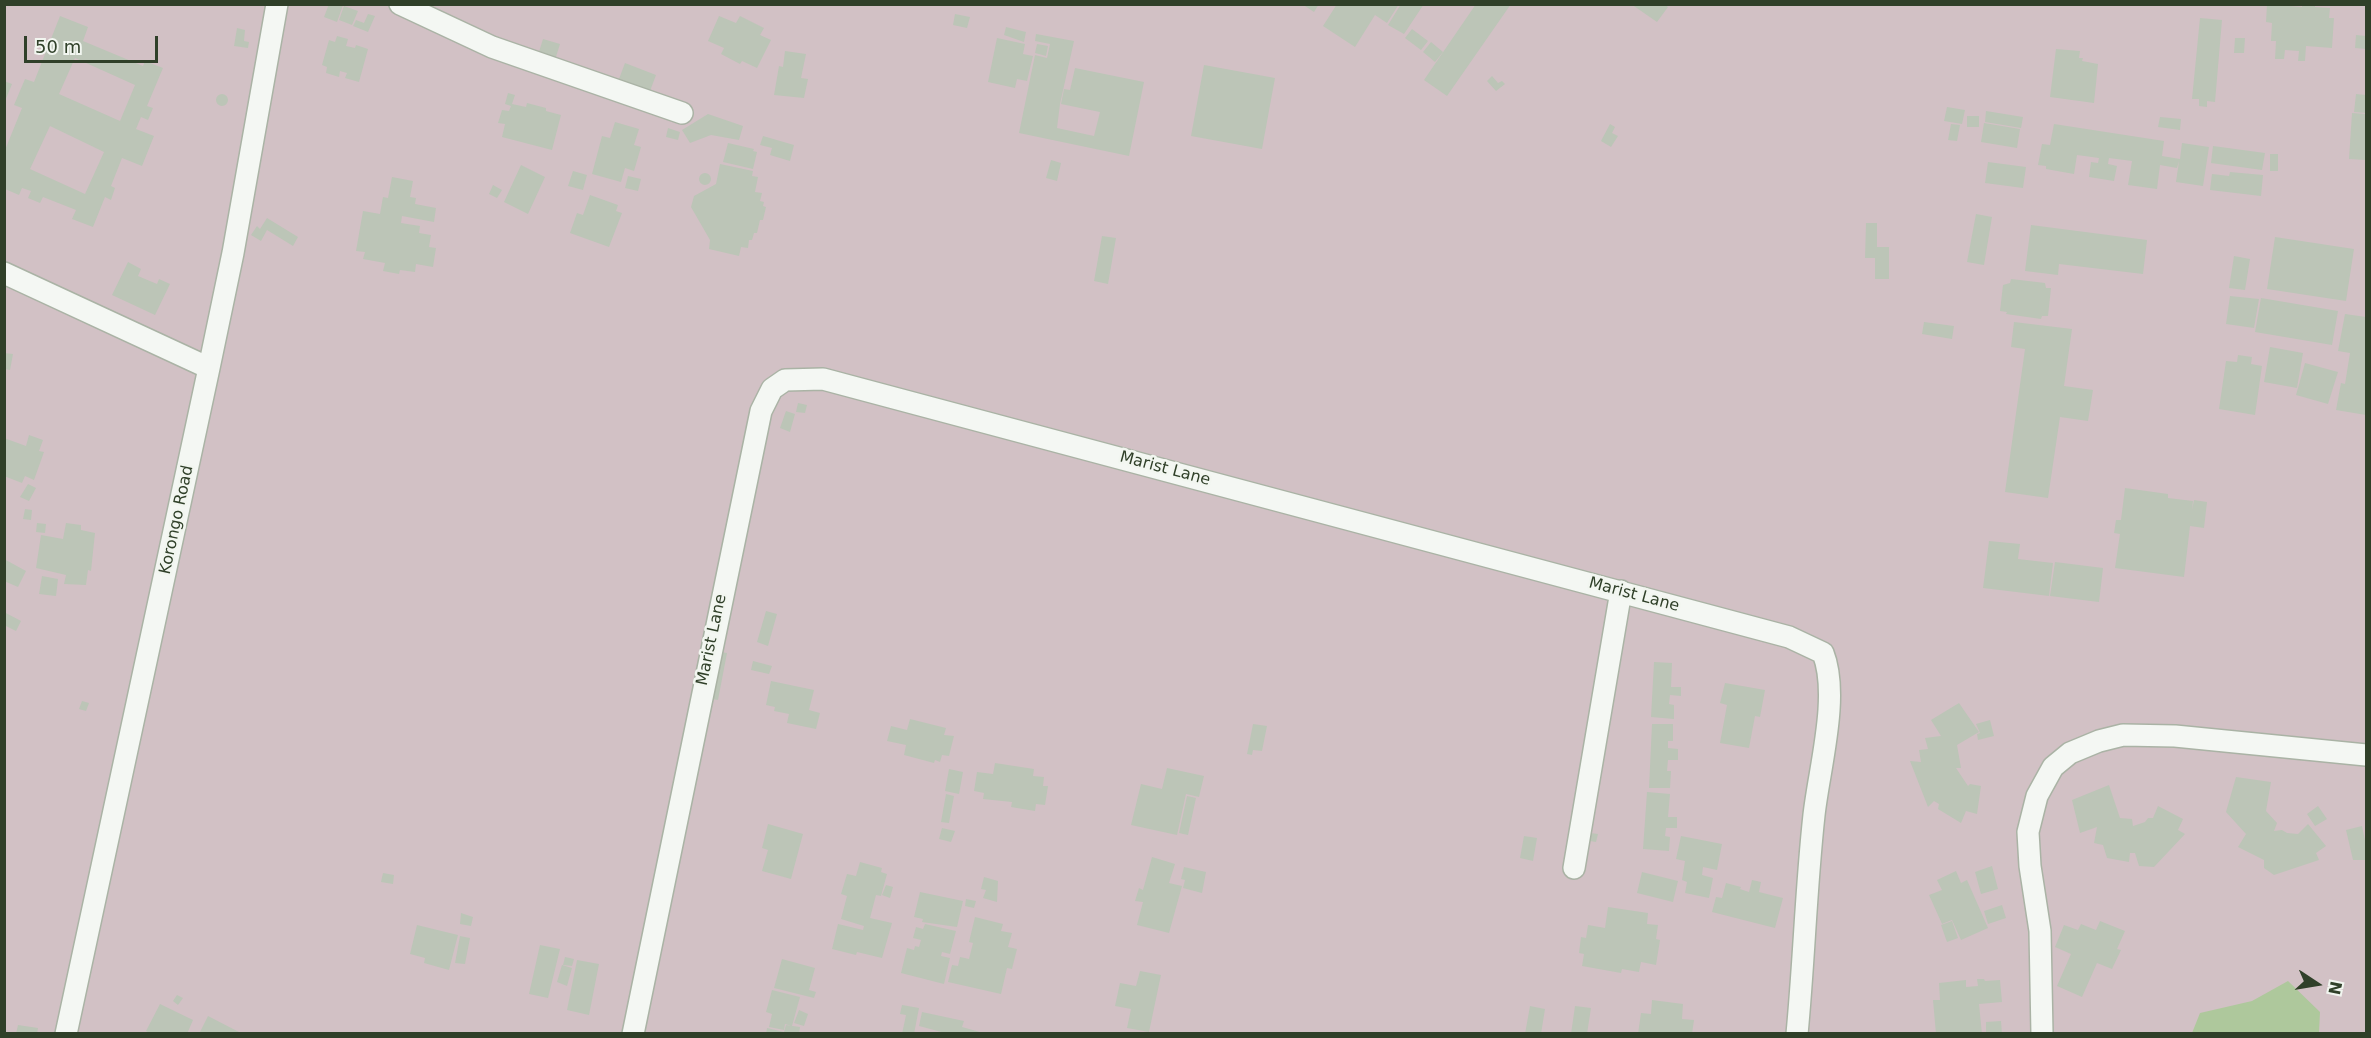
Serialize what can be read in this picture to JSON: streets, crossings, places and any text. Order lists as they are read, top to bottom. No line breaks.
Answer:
{"streets":{"street":["Marist Lane","Korongo Road"]},"scale_bar":"50 m","north":"right"}
